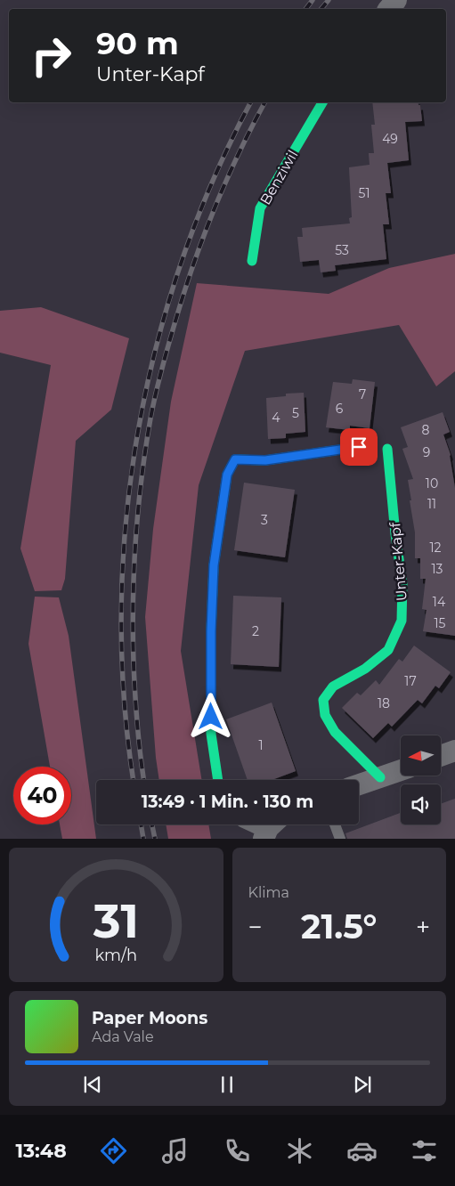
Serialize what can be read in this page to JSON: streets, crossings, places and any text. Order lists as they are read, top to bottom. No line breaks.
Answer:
{"streets":{"street":["Benziwil","Unter-Kapf"]},"house_numbers":["49","51","53","7","6","5","4","8","9","10","11","3","12","13","14","15","2","17","18","1"],"north":"left","page":{"turn":["90 m","Unter-Kapf"],"limit":"40","trip":"13:49 · 1 Min. · 130 m","tile":"Klima","heat":["−","21.5°","+"],"song":["Paper Moons","Ada Vale"],"tabs":"13:48","gauge":["31","km/h"]}}
